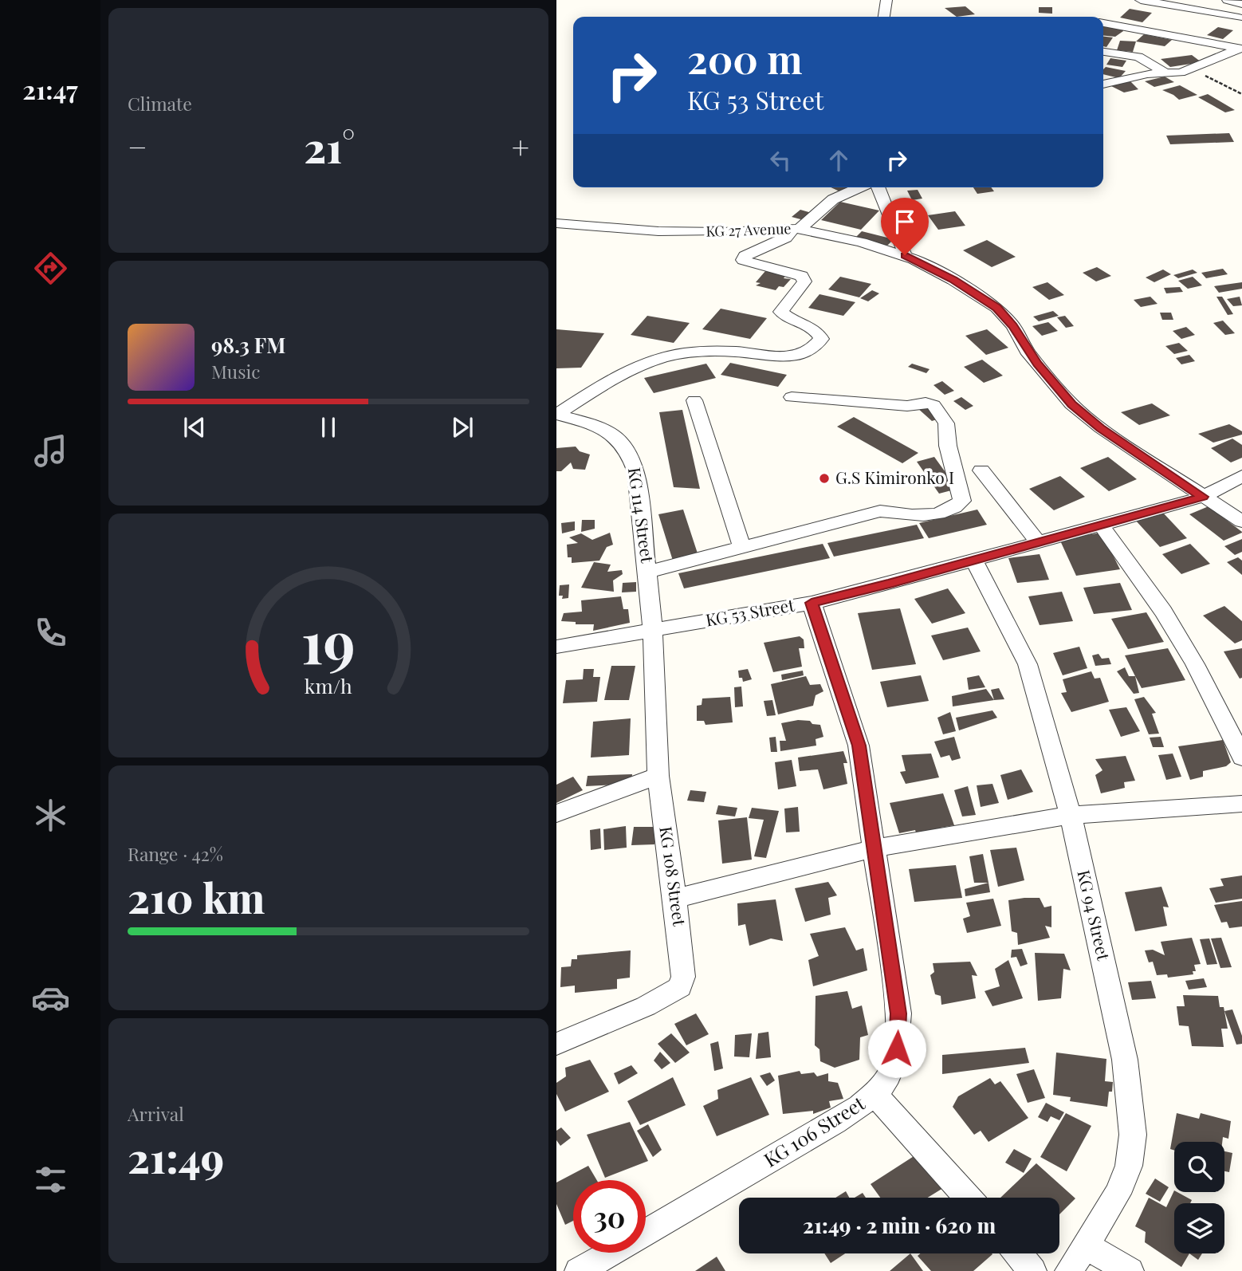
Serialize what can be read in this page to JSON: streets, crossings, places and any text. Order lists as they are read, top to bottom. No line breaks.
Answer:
{"streets":{"street":["KG 27 Avenue","KG 114 Street","KG 53 Street","KG 108 Street","KG 94 Street","KG 106 Street"]},"crossings":[["KG 27 Avenue","KG 53 Street"],["KG 114 Street","KG 53 Street"],["KG 114 Street","KG 108 Street"],["KG 53 Street","KG 108 Street"],["KG 53 Street","KG 94 Street"],["KG 53 Street","KG 106 Street"]],"places":["G.S Kimironko I"],"page":{"tabs":"21:47","tile":["Climate",["Range · 42%","210 km"],["Arrival","21:49"]],"turn":["200 m","KG 53 Street"],"heat":["−","21°","+"],"song":["98.3 FM","Music"],"limit":"30","trip":"21:49 · 2 min · 620 m","gauge":["19","km/h"]}}
